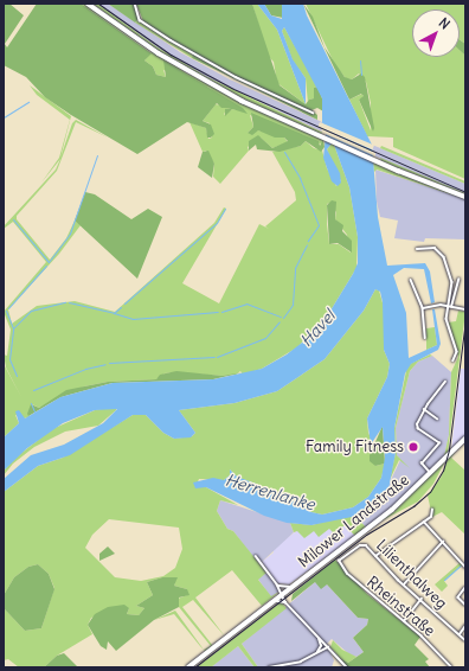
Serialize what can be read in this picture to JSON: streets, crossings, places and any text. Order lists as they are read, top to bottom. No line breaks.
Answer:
{"streets":{"main road":["Milower Landstraße"],"street":["Lilienthalweg","Rheinstraße"]},"crossings":[["Lilienthalweg","Rheinstraße"]],"water":["Havel","Herrenlanke"],"places":["Family Fitness"],"north":"top right"}
